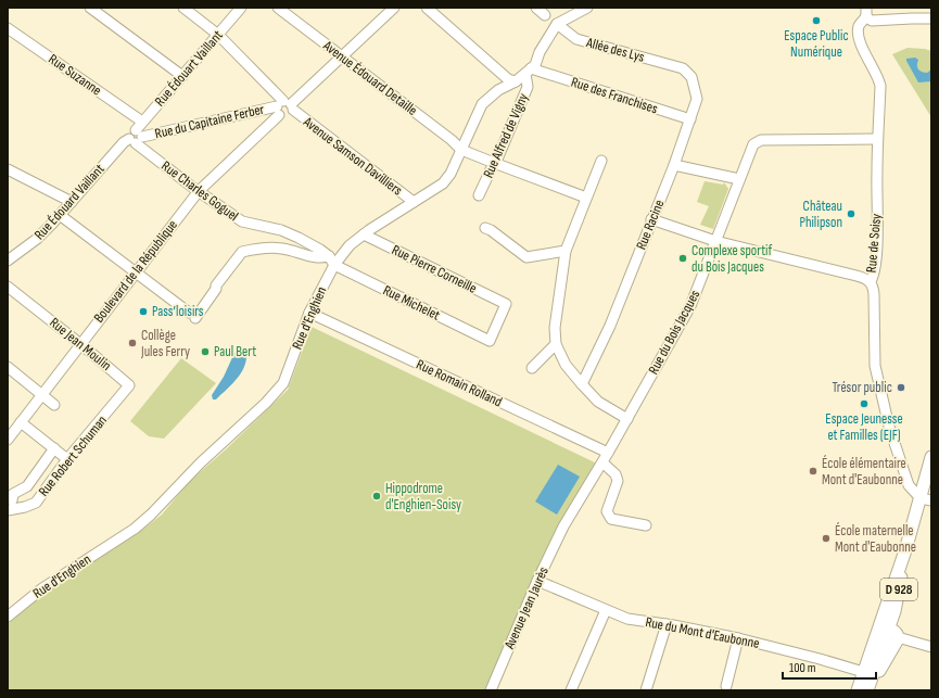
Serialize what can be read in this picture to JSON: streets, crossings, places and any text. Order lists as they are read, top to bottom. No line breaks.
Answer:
{"streets":{"main road":["D 928"],"street":["Allée des Lys","Rue Édouart Vaillant","Rue Suzanne","Avenue Édouard Detaille","Rue des Franchises","Rue du Capitaine Ferber","Rue Alfred de Vigny","Avenue Samson Davilliers","Rue Charles Goguel","Rue Édouard Vaillant","Rue Racine","Rue de Soisy","Rue Pierre Corneille","Boulevard de la République","Rue Michelet","Rue d'Enghien","Rue du Bois Jacques","Rue Jean Moulin","Rue Romain Rolland","Rue Robert Schuman","Avenue Jean Jaurès","Rue du Mont d'Eaubonne"]},"crossings":[["Allée des Lys","Rue Racine"],["Allée des Lys","Rue d'Enghien"],["Rue Édouart Vaillant","Rue Suzanne"],["Rue Édouart Vaillant","Rue du Capitaine Ferber"],["Rue Édouart Vaillant","Avenue Samson Davilliers"],["Rue Édouart Vaillant","Rue Charles Goguel"],["Rue Édouart Vaillant","Rue Édouard Vaillant"],["Avenue Édouard Detaille","Boulevard de la République"],["Avenue Édouard Detaille","Rue d'Enghien"],["Rue des Franchises","Rue Alfred de Vigny"],["Rue des Franchises","Rue Racine"],["Rue des Franchises","Rue d'Enghien"],["Rue du Capitaine Ferber","Avenue Samson Davilliers"],["Rue du Capitaine Ferber","Rue Charles Goguel"],["Rue du Capitaine Ferber","Rue Édouard Vaillant"],["Rue du Capitaine Ferber","Boulevard de la République"],["Rue Alfred de Vigny","Rue d'Enghien"],["Avenue Samson Davilliers","Boulevard de la République"],["Avenue Samson Davilliers","Rue d'Enghien"],["Rue Charles Goguel","Rue Édouard Vaillant"],["Rue Charles Goguel","Boulevard de la République"],["Rue Charles Goguel","Rue Michelet"],["Rue Charles Goguel","Rue d'Enghien"],["Rue de Soisy","Rue du Bois Jacques"],["Rue de Soisy","D 928"],["Rue Pierre Corneille","Rue Michelet"],["Rue Pierre Corneille","Rue d'Enghien"],["Boulevard de la République","Rue Jean Moulin"],["Rue Michelet","Rue d'Enghien"],["Rue d'Enghien","Rue Romain Rolland"],["Rue du Bois Jacques","Rue Romain Rolland"],["Rue du Bois Jacques","Avenue Jean Jaurès"],["Rue Jean Moulin","Rue Robert Schuman"],["D 928","Rue du Mont d'Eaubonne"],["Avenue Jean Jaurès","Rue du Mont d'Eaubonne"]],"places":["Espace Public Numérique","Château Philipson","Complexe sportif du Bois Jacques","Pass’loisirs","Collège Jules Ferry","Paul Bert","Trésor public","Espace Jeunesse et Familles (EJF)","École élémentaire Mont d'Eaubonne","Hippodrome d'Enghien-Soisy","École maternelle Mont d'Eaubonne"],"scale_bar":"100 m"}
